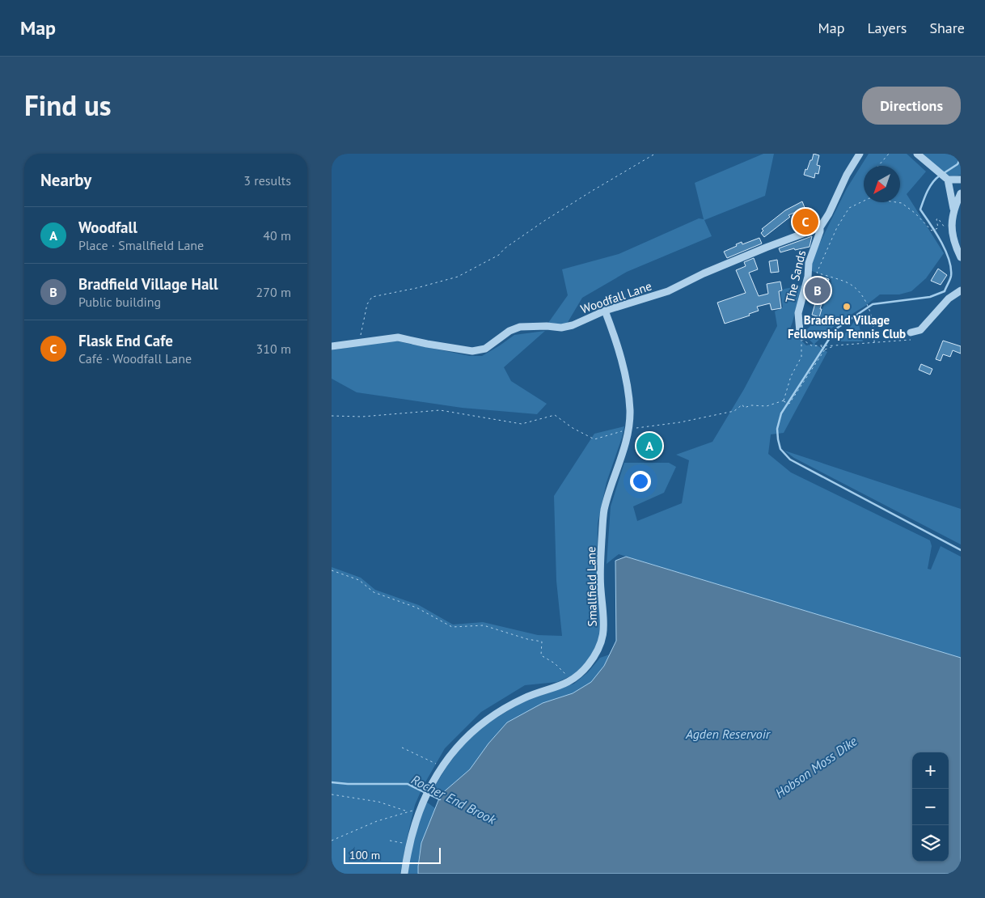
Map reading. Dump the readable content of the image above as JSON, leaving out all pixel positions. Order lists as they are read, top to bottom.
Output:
{
  "streets": {
    "street": ["The Sands", "Woodfall Lane", "Smallfield Lane"]
  },
  "crossings": [
    ["The Sands", "Woodfall Lane"],
    ["Woodfall Lane", "Smallfield Lane"]
  ],
  "water": ["Agden Reservoir", "Hobson Moss Dike", "Rocher End Brook"],
  "places": ["Bradfield Village Fellowship Tennis Club"],
  "scale_bar": "100 m",
  "north": "bottom left",
  "page": {
    "header": "Map",
    "nav": ["Map", "Layers", "Share"],
    "title": "Find us",
    "buttons": "Directions",
    "heading": ["Nearby", "3 results"],
    "list": [
      {
        "mark": "A",
        "name": "Woodfall",
        "note": "Place · Smallfield Lane",
        "value": "40 m"
      },
      {
        "mark": "B",
        "name": "Bradfield Village Hall",
        "note": "Public building",
        "value": "270 m"
      },
      {
        "mark": "C",
        "name": "Flask End Cafe",
        "note": "Café · Woodfall Lane",
        "value": "310 m"
      }
    ],
    "pins": ["C", "B", "A"],
    "map_buttons": ["+", "−"],
    "scale": "100 m"
  }
}
